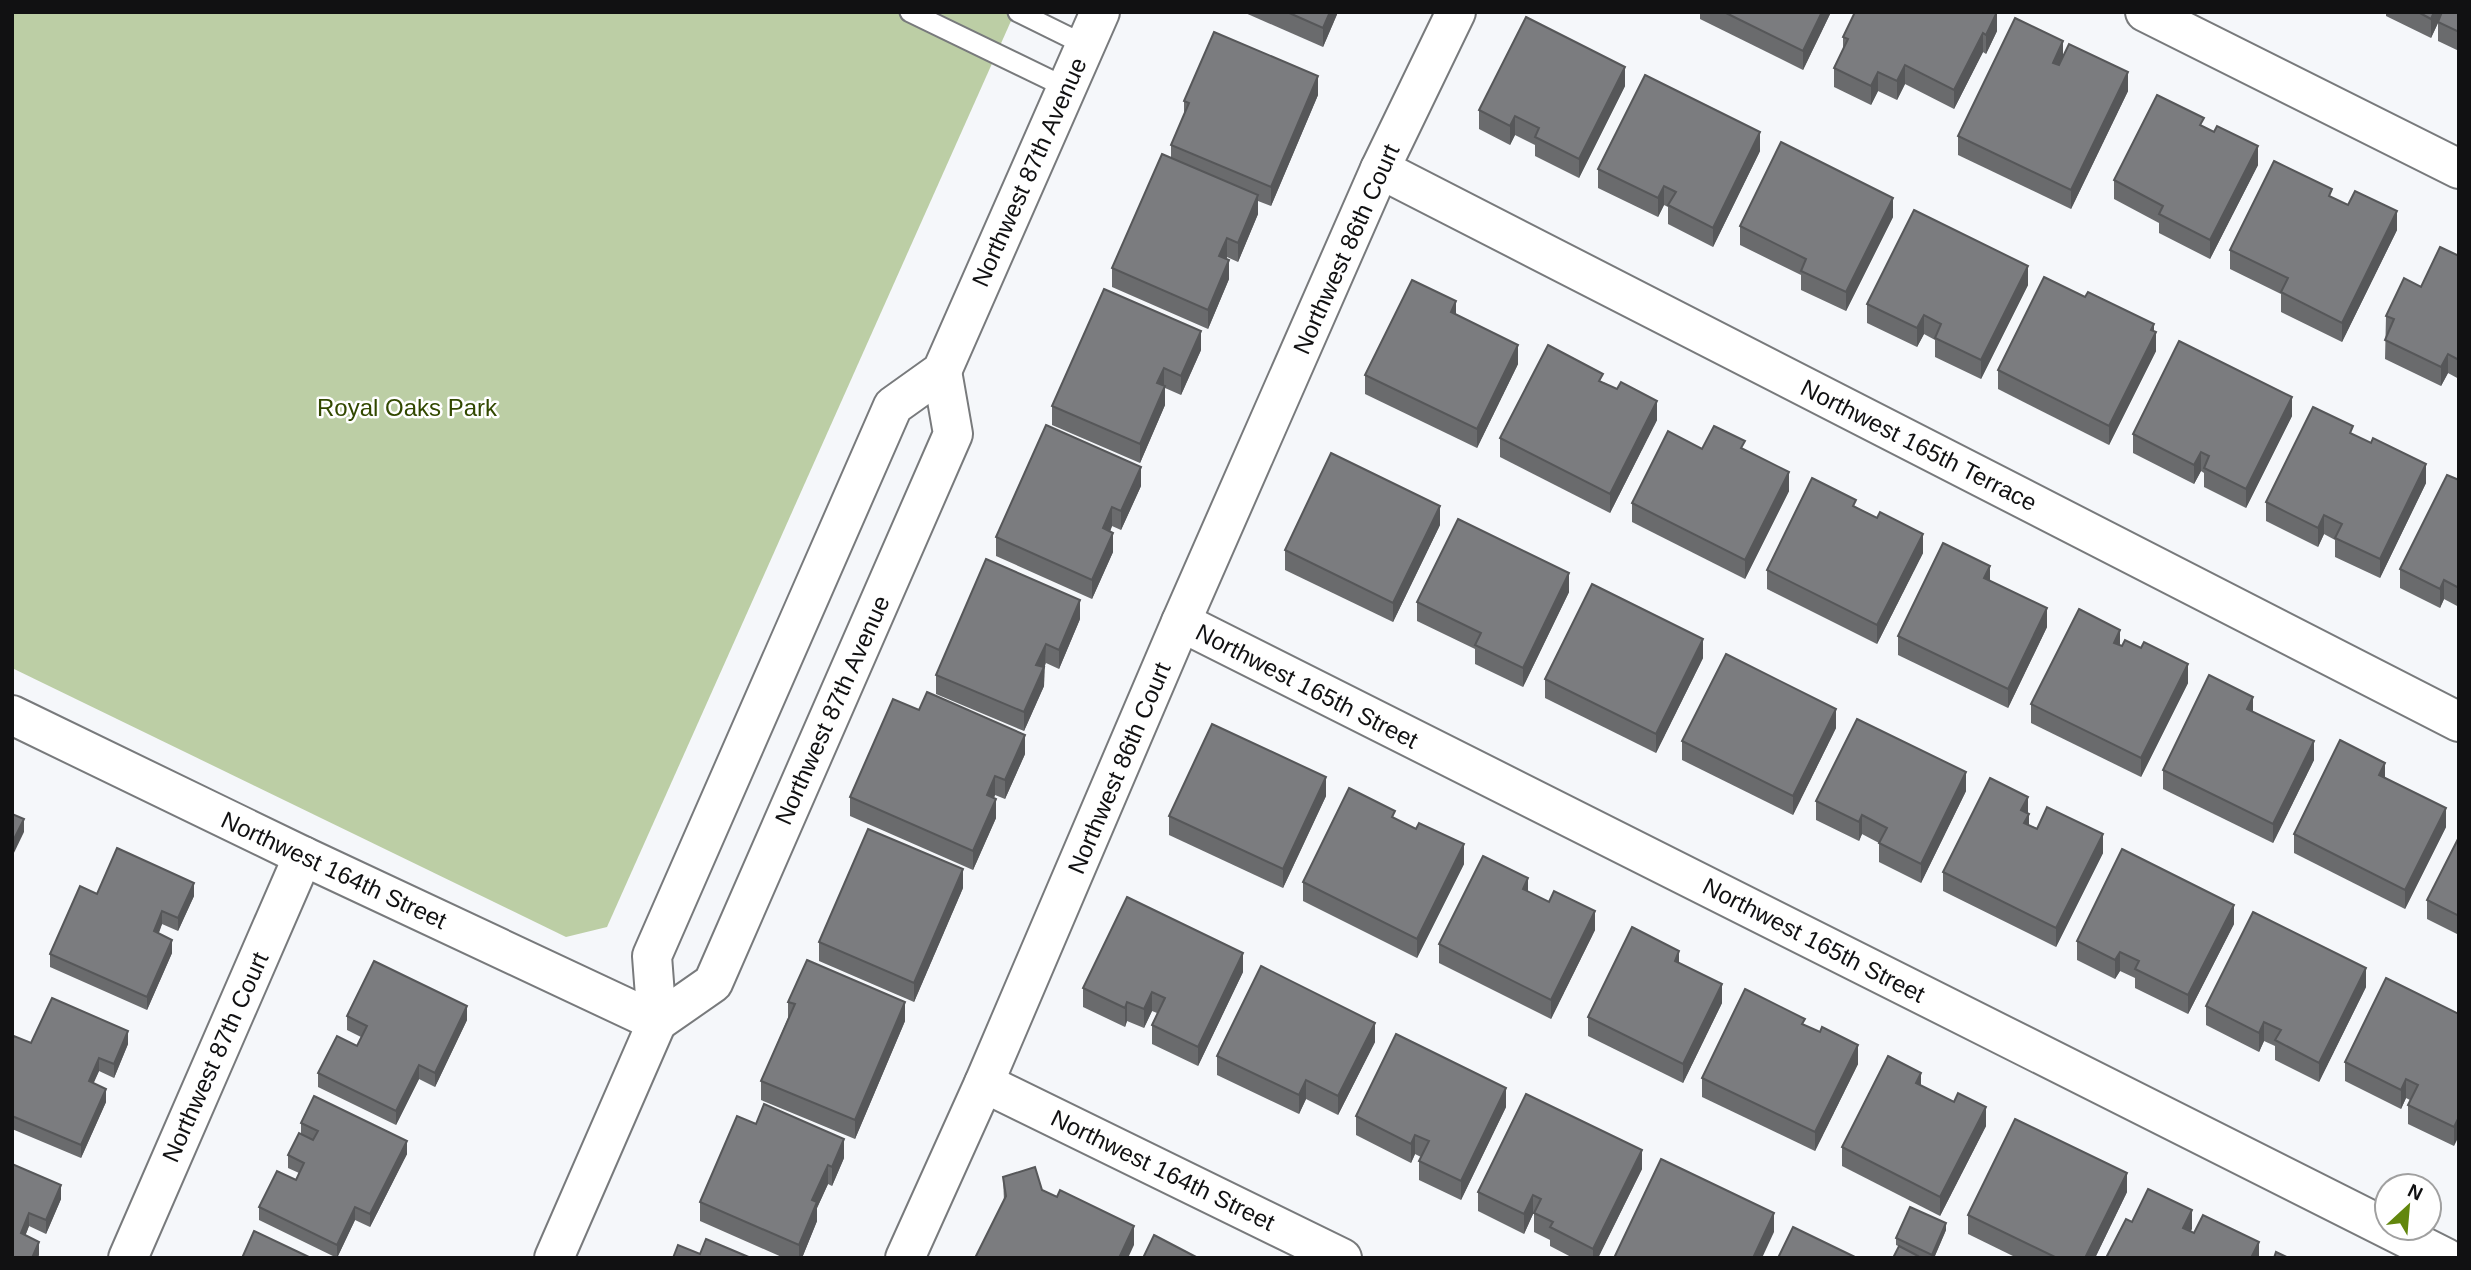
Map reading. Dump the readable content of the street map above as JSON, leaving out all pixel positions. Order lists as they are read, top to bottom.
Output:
{
  "streets": {
    "street": [
      "Northwest 87th Avenue",
      "Northwest 86th Court",
      "Northwest 165th Terrace",
      "Northwest 165th Street",
      "Northwest 164th Street",
      "Northwest 87th Court"
    ]
  },
  "crossings": [
    ["Northwest 87th Avenue", "Northwest 164th Street"],
    ["Northwest 86th Court", "Northwest 165th Terrace"],
    ["Northwest 86th Court", "Northwest 165th Street"],
    ["Northwest 86th Court", "Northwest 164th Street"],
    ["Northwest 164th Street", "Northwest 87th Court"]
  ],
  "parks": ["Royal Oaks Park"],
  "north": "top right"
}
